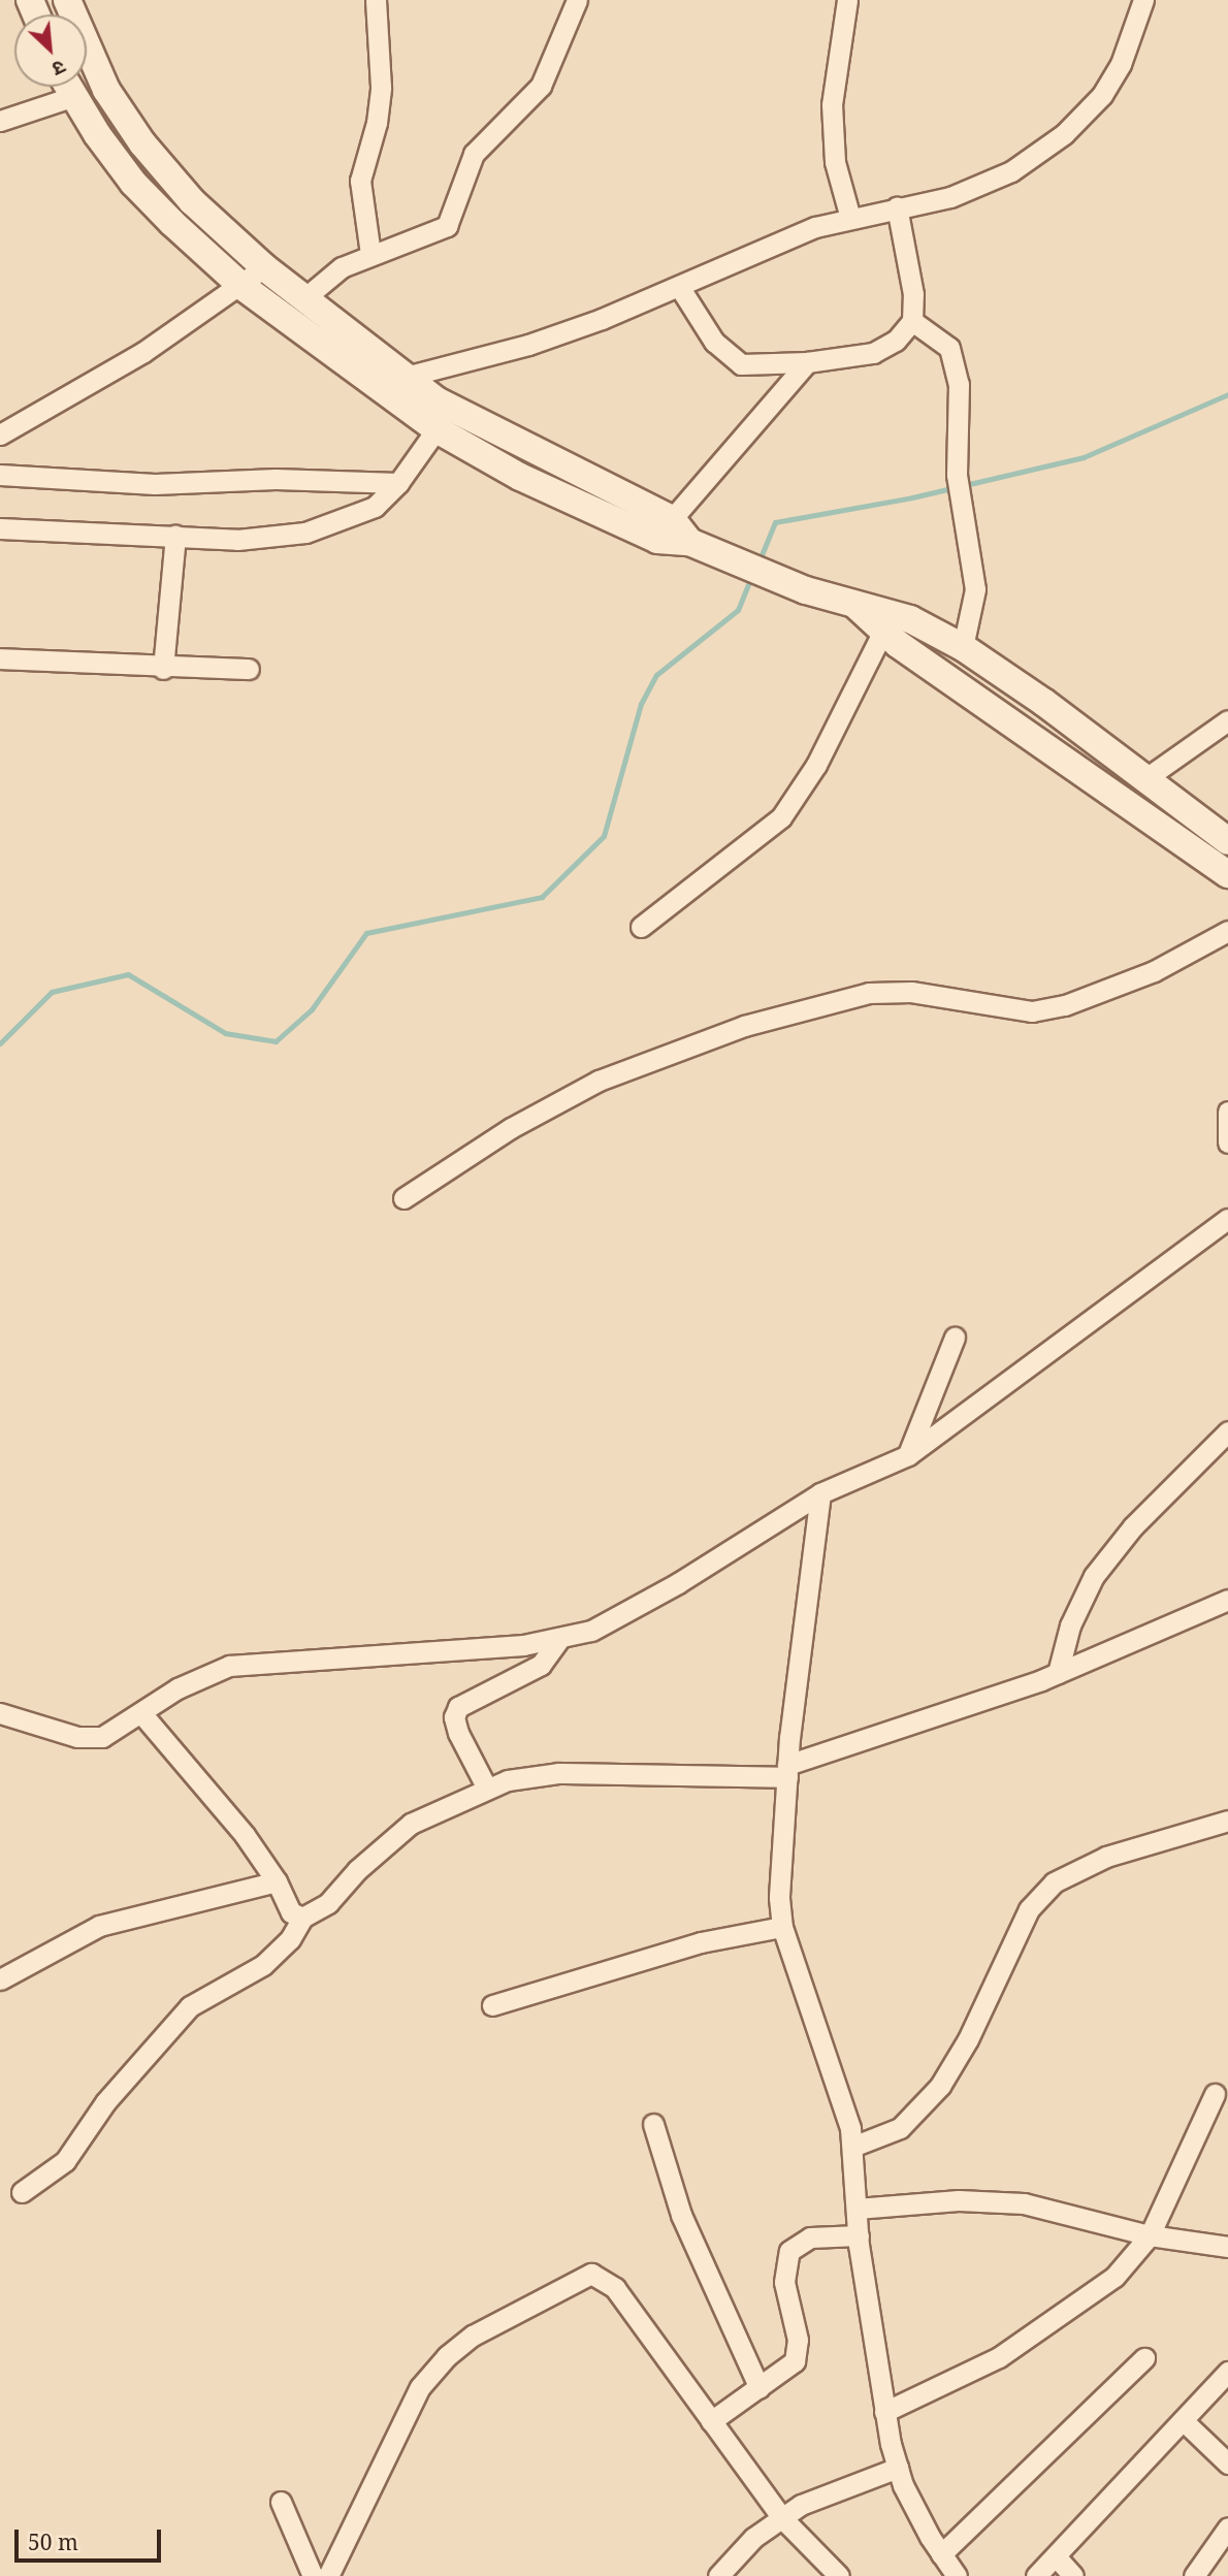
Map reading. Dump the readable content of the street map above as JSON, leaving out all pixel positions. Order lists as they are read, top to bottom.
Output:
{
  "scale_bar": "50 m",
  "north": "bottom right"
}
